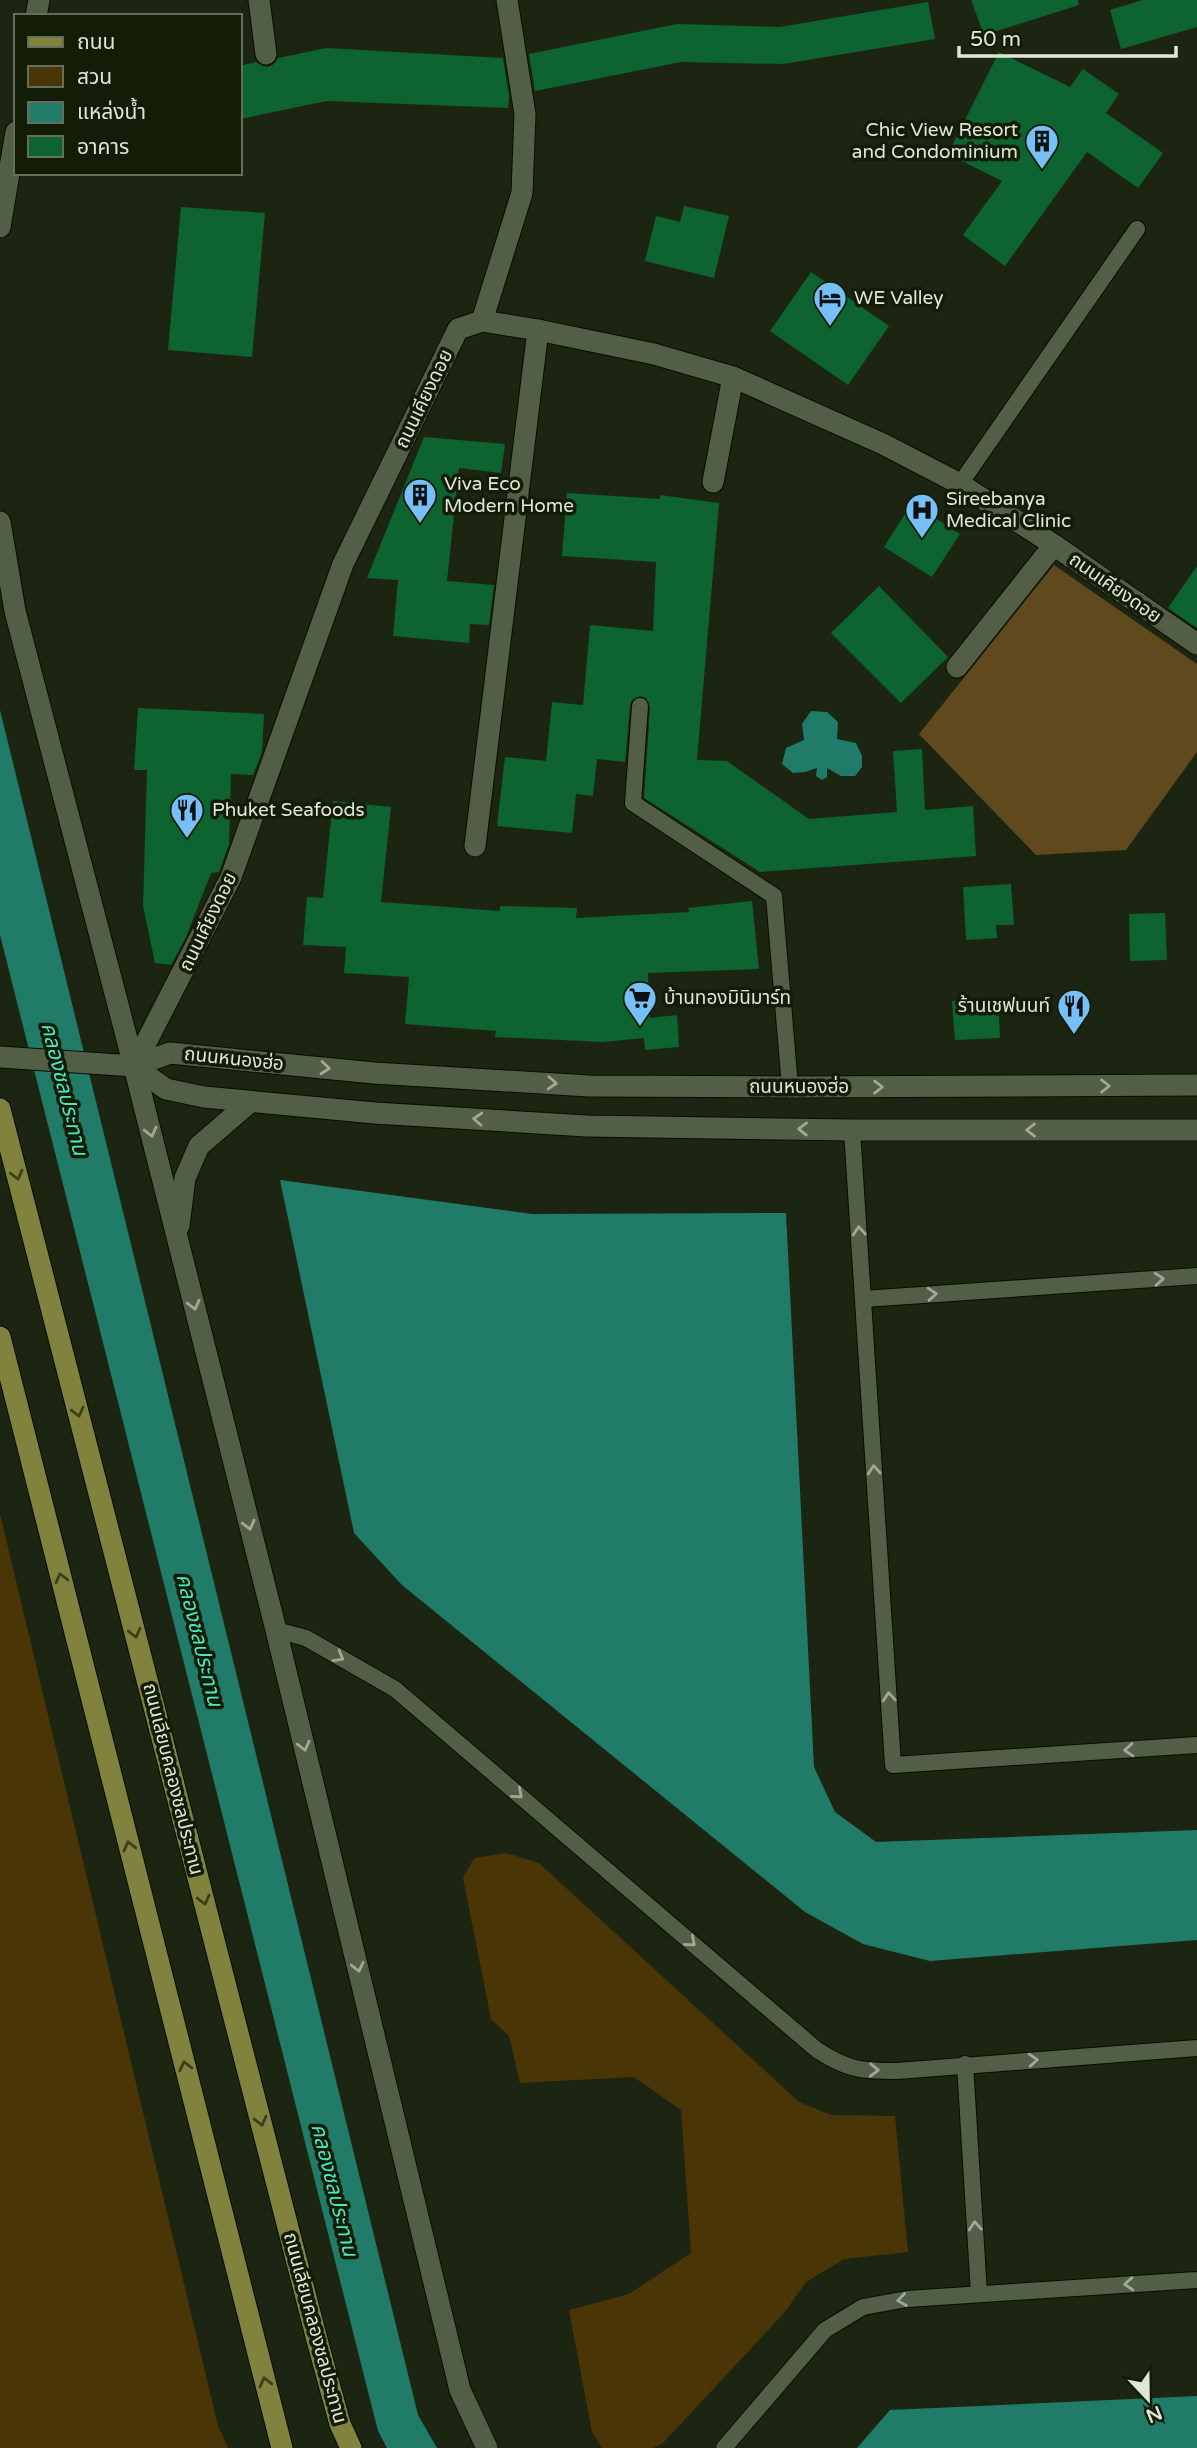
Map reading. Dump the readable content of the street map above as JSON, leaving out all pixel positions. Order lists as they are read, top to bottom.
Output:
{
  "streets": {
    "main road": ["ถนนเลียบคลองชลประทาน"],
    "street": ["ถนนเคียงดอย", "ถนนหนองฮ่อ"]
  },
  "crossings": [
    ["ถนนเคียงดอย", "ถนนหนองฮ่อ"]
  ],
  "water": ["คลองชลประทาน"],
  "places": {
    "building": ["Chic View Resort and Condominium", "Viva Eco Modern Home"],
    "hotel": ["WE Valley"],
    "hospital": ["Sireebanya Medical Clinic"],
    "restaurant": ["Phuket Seafoods", "ร้านเชฟนนท์"],
    "supermarket": ["บ้านทองมินิมาร์ท"]
  },
  "legend": [
    "ถนน",
    "สวน",
    "แหล่งน้ำ",
    "อาคาร"
  ],
  "scale_bar": "50 m",
  "north": "bottom"
}
